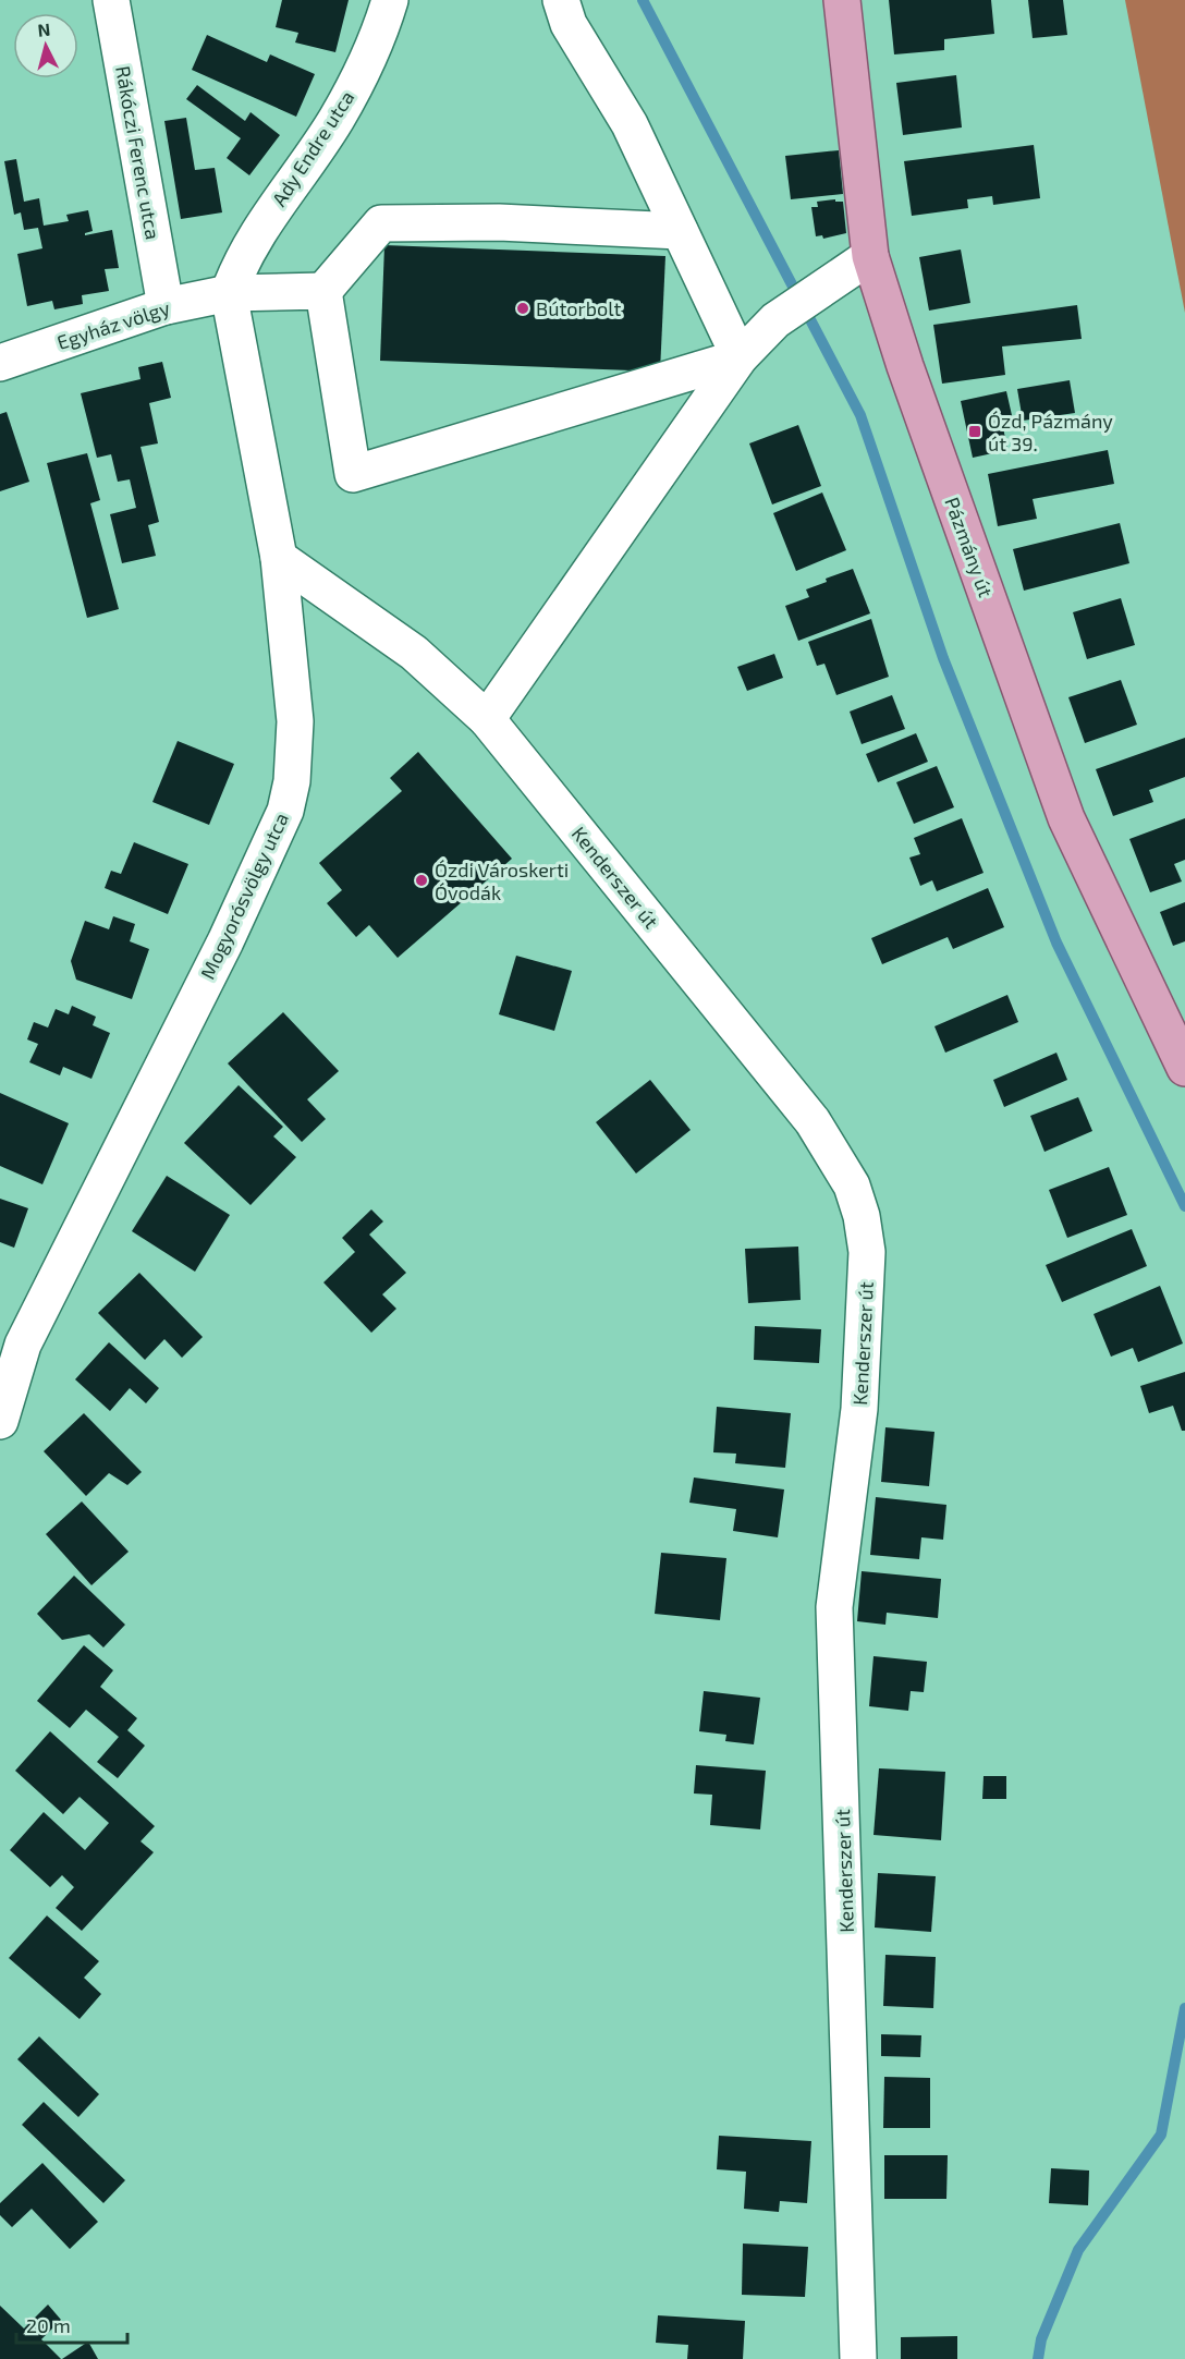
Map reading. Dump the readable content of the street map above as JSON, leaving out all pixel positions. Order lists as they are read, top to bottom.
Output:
{
  "streets": {
    "main road": ["Pázmány út"],
    "street": [
      "Ady Endre utca",
      "Rákóczi Ferenc utca",
      "Egyház völgy",
      "Kenderszer út",
      "Mogyorósvölgy utca"
    ]
  },
  "crossings": [
    ["Ady Endre utca", "Egyház völgy"],
    ["Ady Endre utca", "Mogyorósvölgy utca"],
    ["Rákóczi Ferenc utca", "Egyház völgy"],
    ["Egyház völgy", "Mogyorósvölgy utca"],
    ["Kenderszer út", "Mogyorósvölgy utca"]
  ],
  "places": {
    "other": ["Bútorbolt", "Ózdi Városkerti Óvodák"],
    "transit": ["Ózd, Pázmány út 39."]
  },
  "scale_bar": "20 m",
  "north": "top"
}
